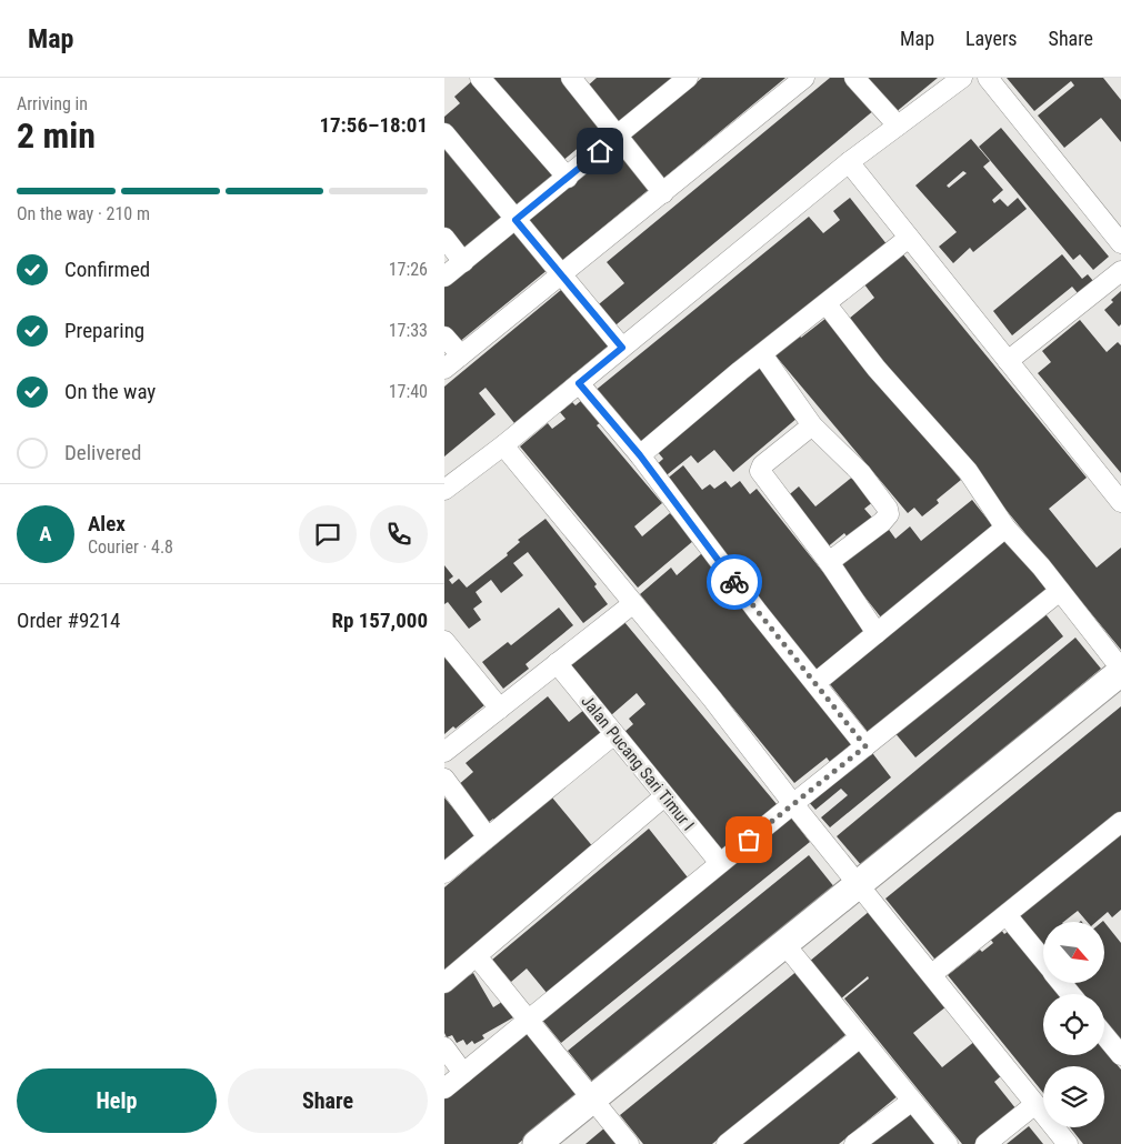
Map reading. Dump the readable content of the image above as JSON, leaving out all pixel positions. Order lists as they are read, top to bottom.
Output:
{
  "streets": {
    "street": ["Jalan Pucang Sari Timur I"]
  },
  "north": "bottom right",
  "page": {
    "header": "Map",
    "nav": ["Map", "Layers", "Share"],
    "heading": ["2 min", "Arriving in", "17:56–18:01"],
    "panel": [
      "Alex",
      "Courier · 4.8",
      "Order #9214",
      "Rp 157,000"
    ],
    "bar": "On the way · 210 m",
    "list": [
      ["Confirmed", "17:26"],
      ["Preparing", "17:33"],
      ["On the way", "17:40"],
      "Delivered"
    ],
    "round": "A",
    "buttons": ["Help", "Share"]
  }
}
